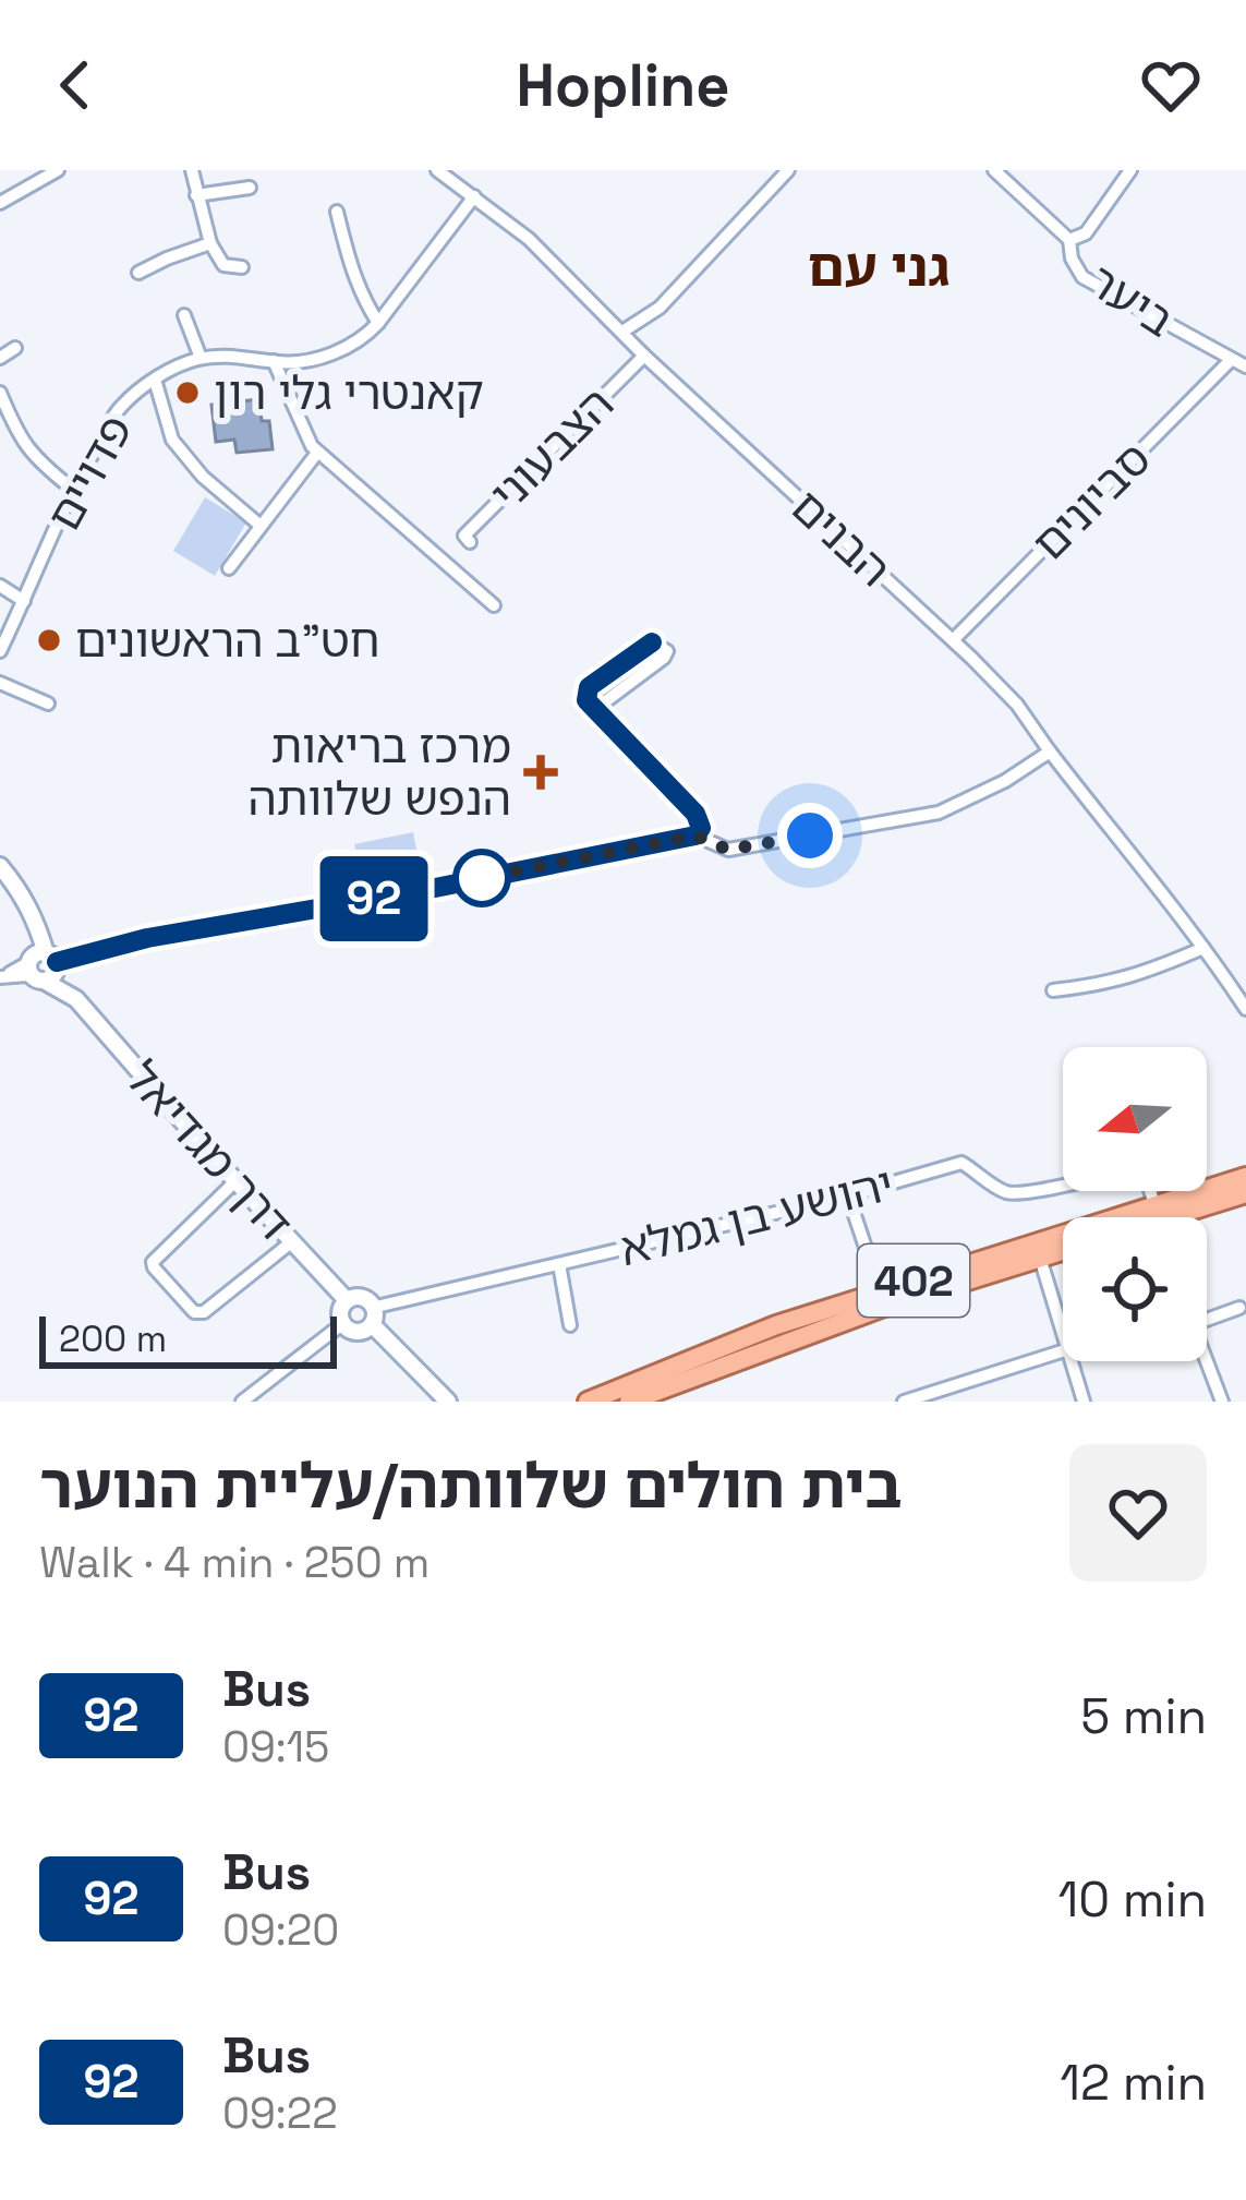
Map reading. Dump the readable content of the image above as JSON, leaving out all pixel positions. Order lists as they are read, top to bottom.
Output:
{
  "streets": {
    "main road": ["דרך מגדיאל", "402"],
    "street": [
      "ביער",
      "הצבעוני",
      "פדויים",
      "סביונים",
      "הבנים",
      "יהושע בן גמלא"
    ]
  },
  "crossings": [
    ["ביער", "סביונים"],
    ["הצבעוני", "הבנים"],
    ["פדויים", "הבנים"],
    ["סביונים", "הבנים"],
    ["דרך מגדיאל", "יהושע בן גמלא"],
    ["יהושע בן גמלא", "402"]
  ],
  "districts": ["גני עם"],
  "places": {
    "other": ["קאנטרי גלי רון", "חט\"ב הראשונים"],
    "health": ["מרכז בריאות הנפש שלוותה"]
  },
  "lines": ["bus line 92"],
  "scale_bar": "200 m",
  "north": "left",
  "page": {
    "header": "Hopline",
    "on_map": "92",
    "scale": "200 m",
    "heading": ["בית חולים שלוותה/עליית הנוער", "Walk · 4 min · 250 m"],
    "list": [
      {
        "mark": "92",
        "name": "Bus",
        "note": "09:15",
        "value": "5 min"
      },
      {
        "mark": "92",
        "name": "Bus",
        "note": "09:20",
        "value": "10 min"
      },
      {
        "mark": "92",
        "name": "Bus",
        "note": "09:22",
        "value": "12 min"
      }
    ]
  }
}
